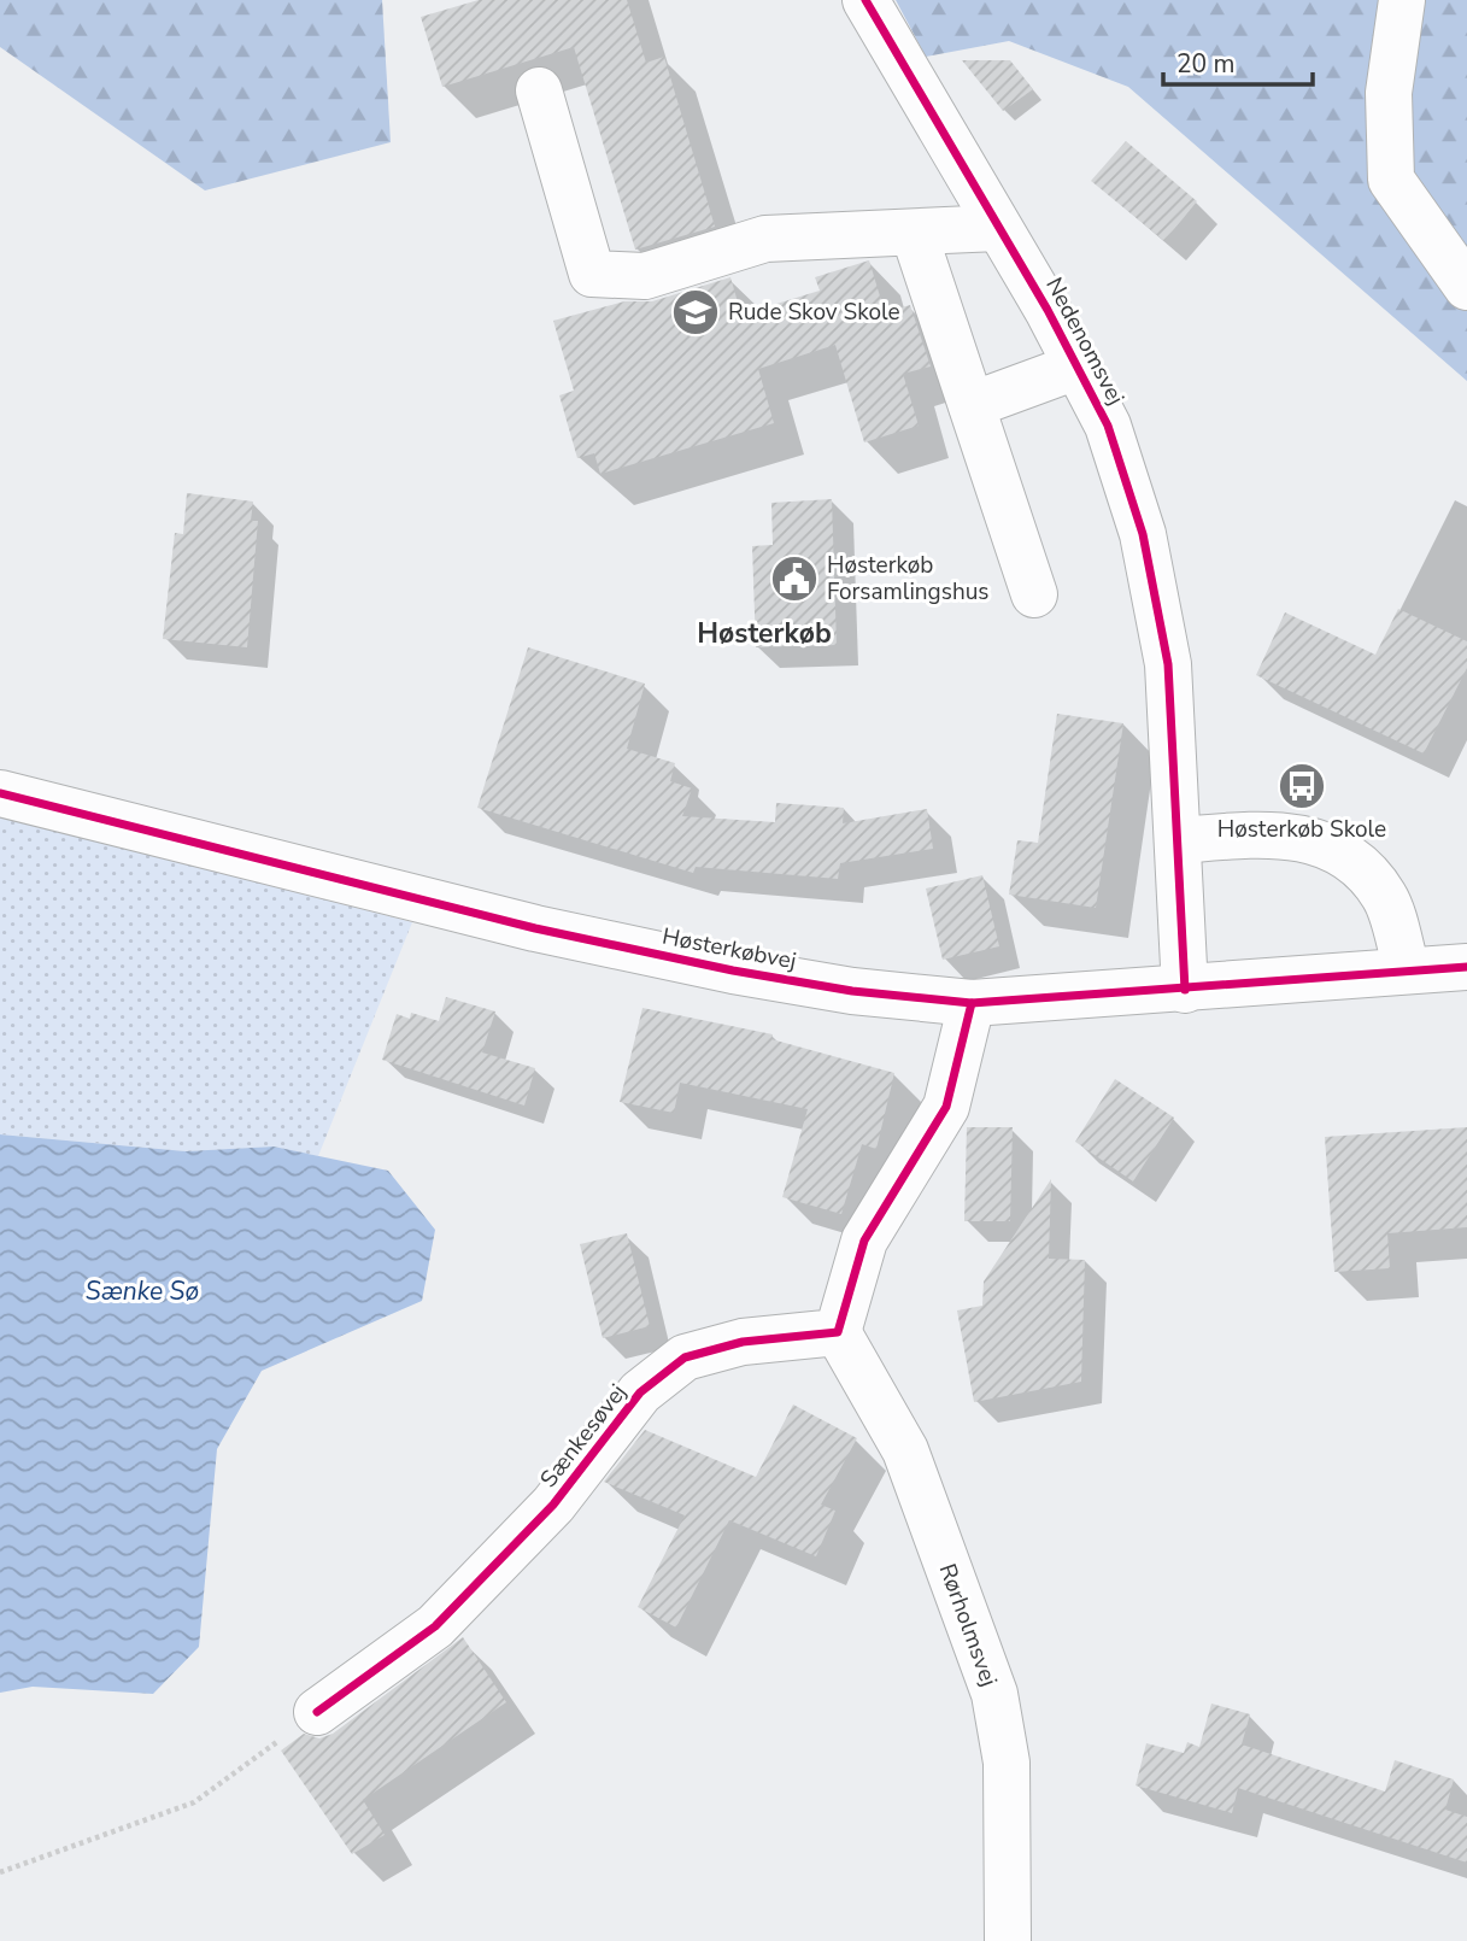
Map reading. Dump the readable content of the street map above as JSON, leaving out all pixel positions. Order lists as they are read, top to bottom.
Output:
{
  "streets": {
    "street": [
      "Nedenomsvej",
      "Høsterkøbvej",
      "Sænkesøvej",
      "Rørholmsvej"
    ]
  },
  "crossings": [
    ["Nedenomsvej", "Høsterkøbvej"],
    ["Sænkesøvej", "Rørholmsvej"]
  ],
  "districts": ["Høsterkøb"],
  "water": ["Sænke Sø"],
  "places": {
    "school or university": ["Rude Skov Skole"],
    "public building": ["Høsterkøb Forsamlingshus"],
    "bus stop": ["Høsterkøb Skole"]
  },
  "scale_bar": "20 m"
}
